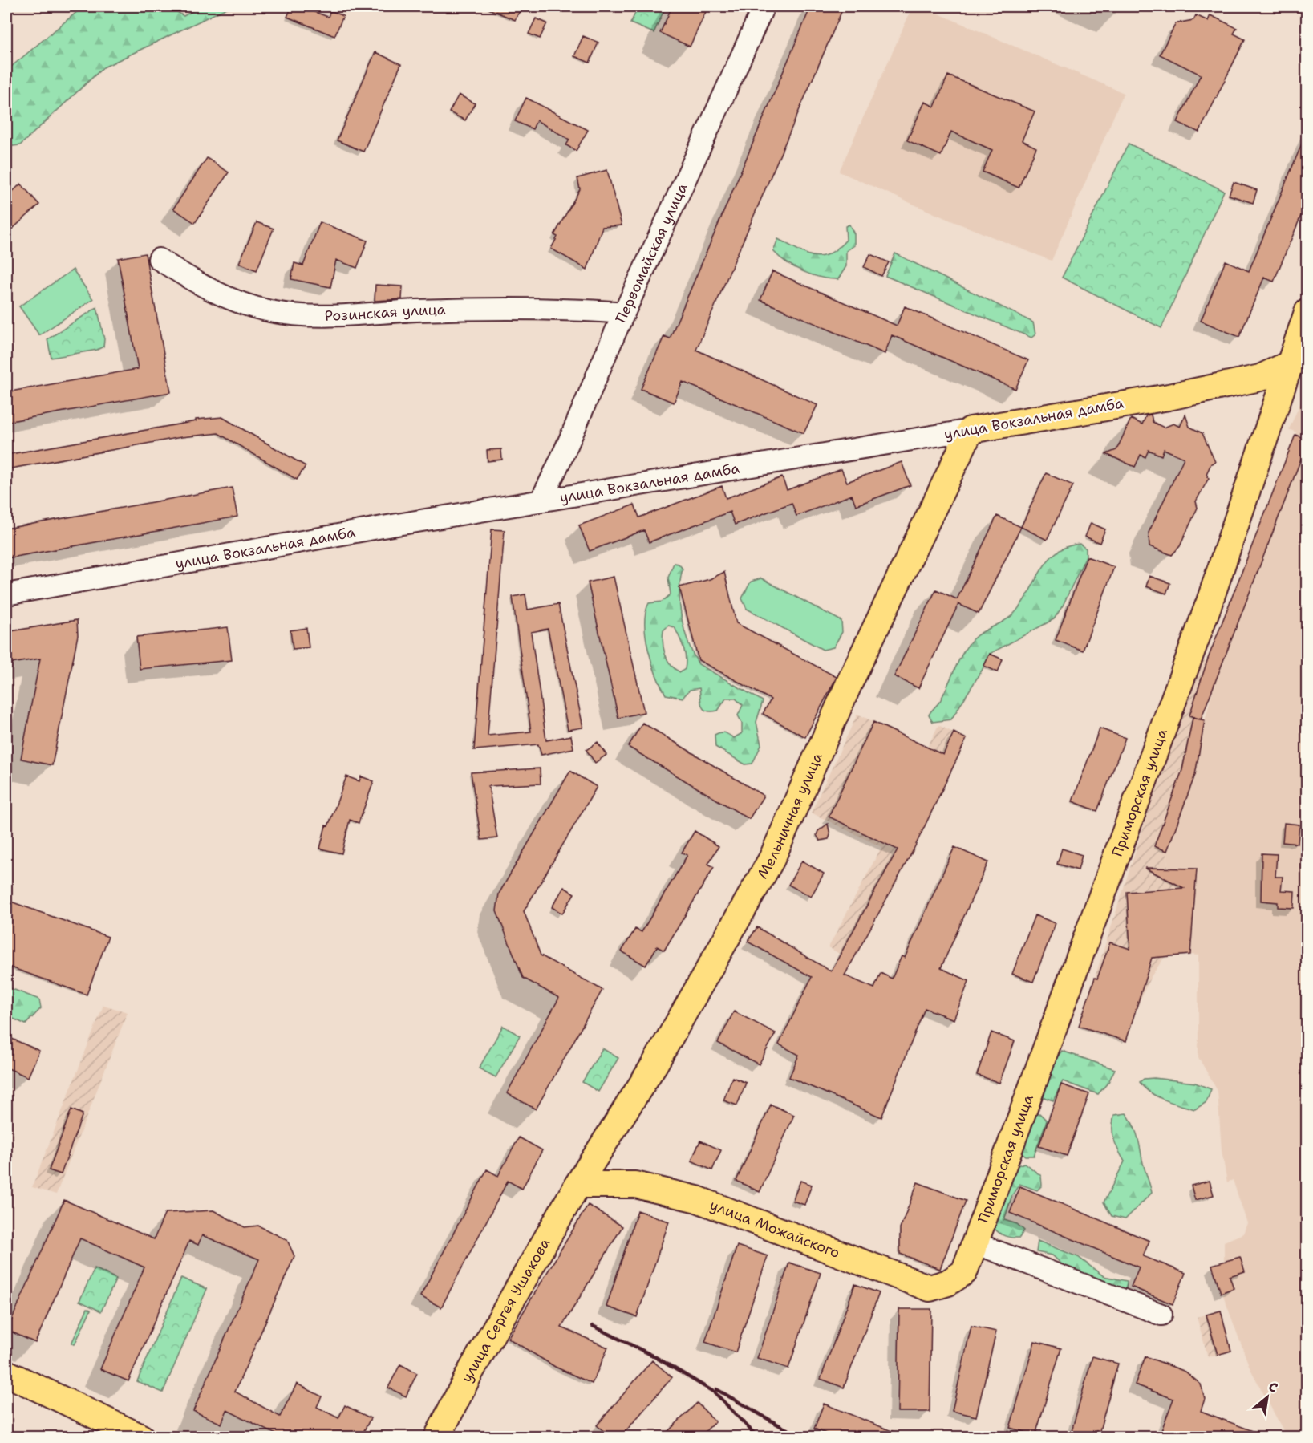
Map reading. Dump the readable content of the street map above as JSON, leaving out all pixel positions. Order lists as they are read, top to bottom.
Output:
{
  "streets": {
    "main road": [
      "улица Вокзальная дамба",
      "Приморская улица",
      "Мельничная улица",
      "улица Можайского",
      "улица Сергея Ушакова"
    ],
    "street": ["Первомайская улица", "Розинская улица"]
  },
  "crossings": [
    ["Первомайская улица", "Розинская улица"],
    ["Первомайская улица", "улица Вокзальная дамба"],
    ["улица Вокзальная дамба", "Приморская улица"],
    ["улица Вокзальная дамба", "Мельничная улица"],
    ["Приморская улица", "улица Можайского"],
    ["Мельничная улица", "улица Можайского"],
    ["Мельничная улица", "улица Сергея Ушакова"],
    ["улица Можайского", "улица Сергея Ушакова"]
  ],
  "north": "top right"
}
